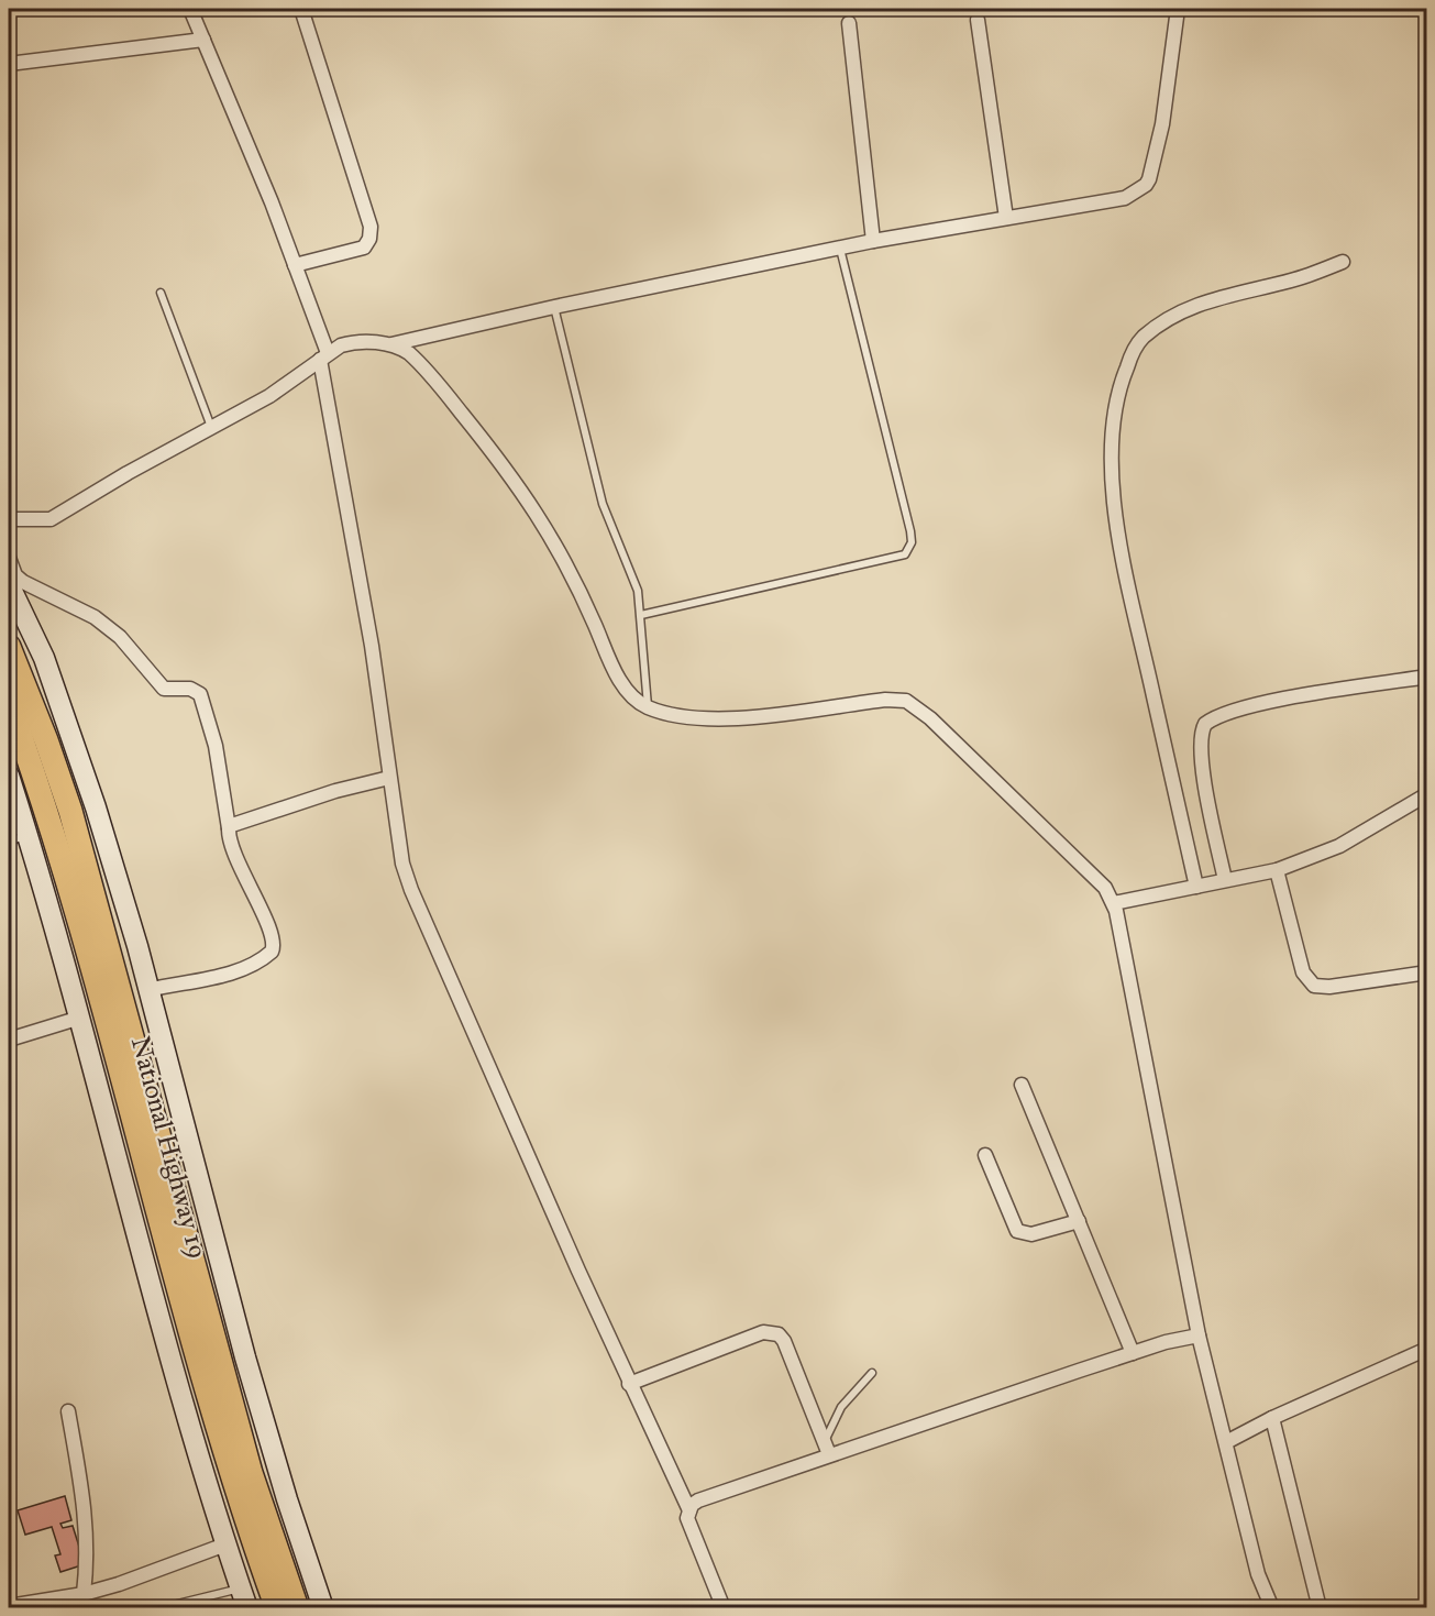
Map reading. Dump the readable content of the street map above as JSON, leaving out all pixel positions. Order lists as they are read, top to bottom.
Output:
{
  "streets": {
    "highway": ["National Highway 19"]
  }
}
